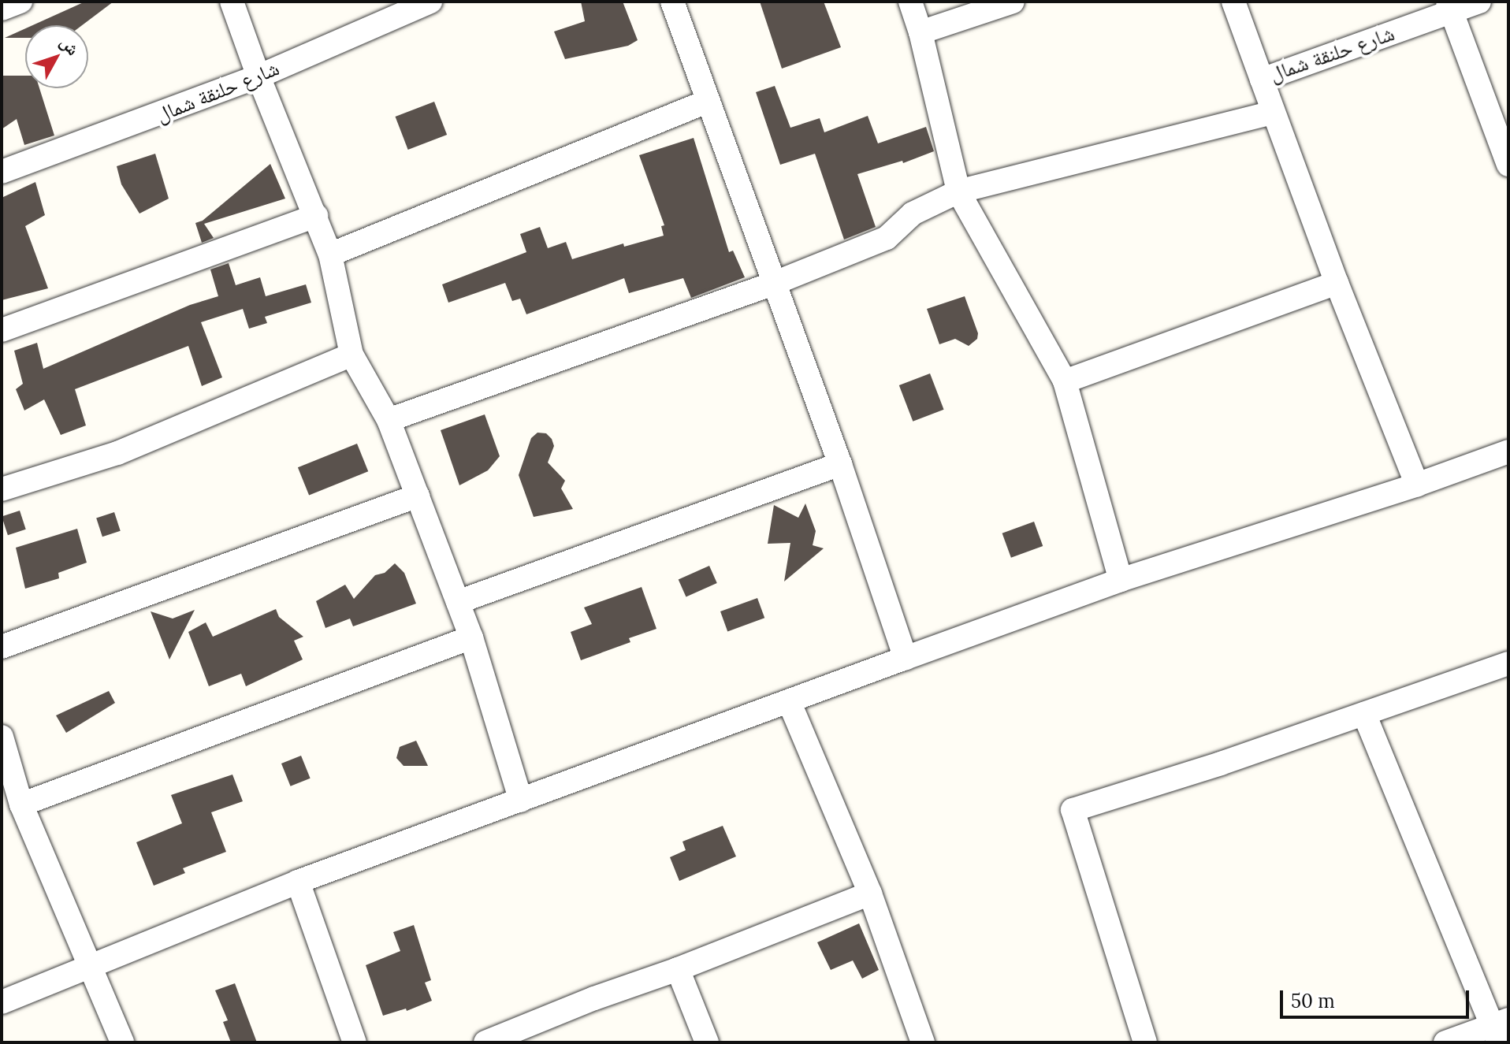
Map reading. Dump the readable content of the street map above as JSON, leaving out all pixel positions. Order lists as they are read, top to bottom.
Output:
{
  "streets": {
    "street": ["شارع حلنقة شمال"]
  },
  "scale_bar": "50 m",
  "north": "top right"
}
